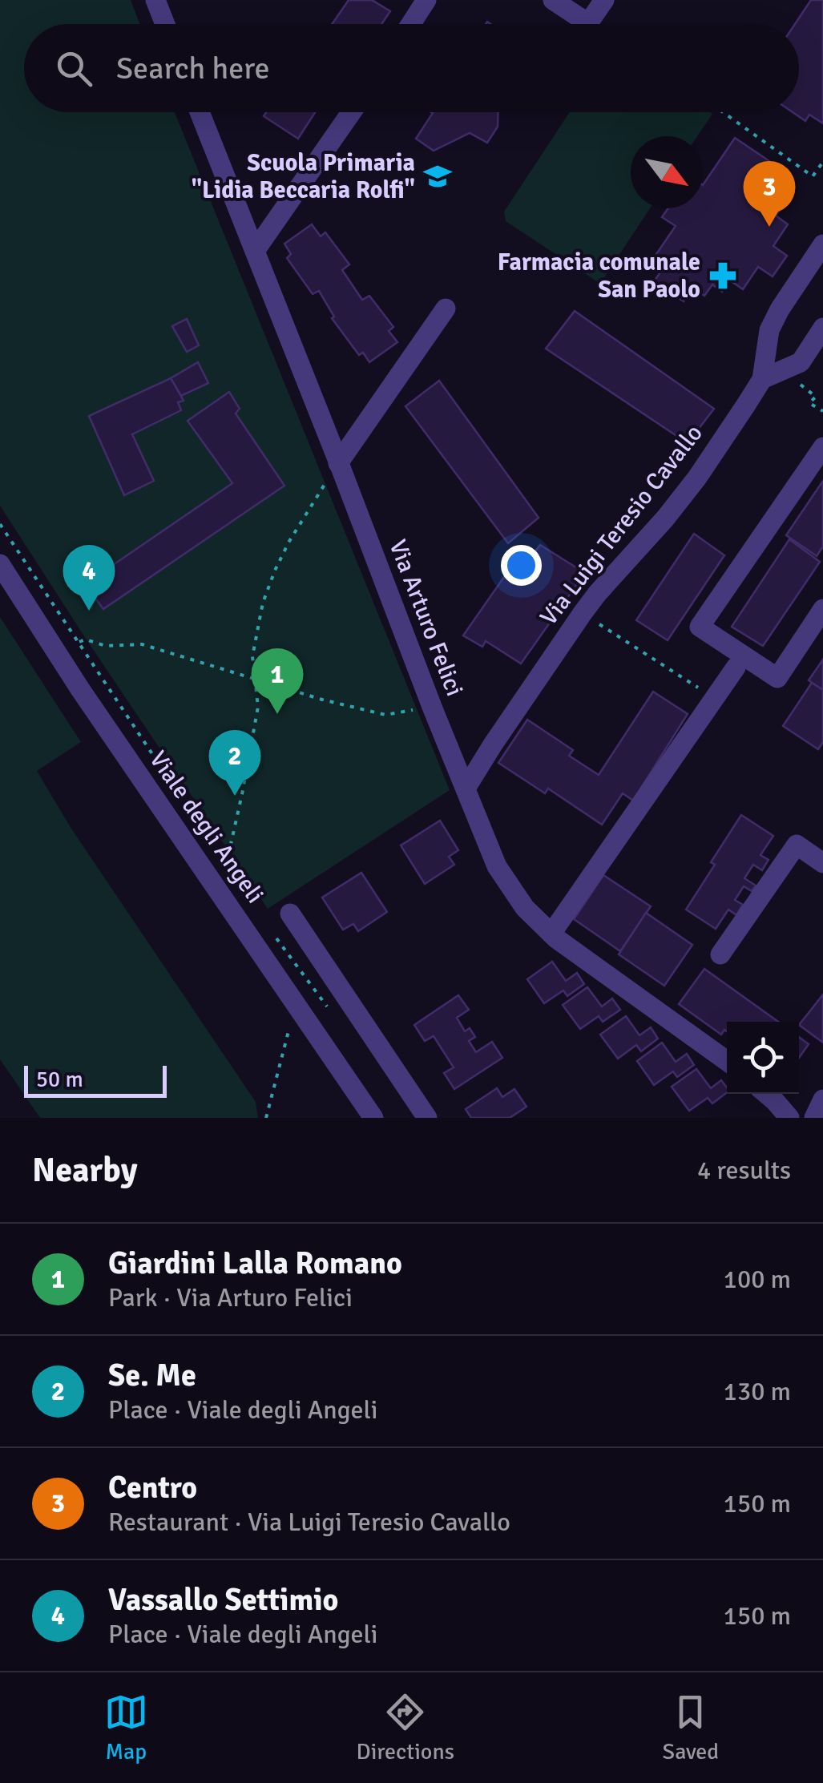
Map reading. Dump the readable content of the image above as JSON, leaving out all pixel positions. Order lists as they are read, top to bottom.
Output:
{
  "streets": {
    "street": ["Via Luigi Teresio Cavallo", "Via Arturo Felici", "Viale degli Angeli"]
  },
  "crossings": [
    ["Via Luigi Teresio Cavallo", "Via Arturo Felici"]
  ],
  "places": {
    "school or university": ["Scuola Primaria \"Lidia Beccaria Rolfi\""],
    "pharmacy": ["Farmacia comunale San Paolo"]
  },
  "scale_bar": "50 m",
  "north": "bottom right",
  "page": {
    "search": "Search here",
    "pins": [
      "3",
      "4",
      "1",
      "2"
    ],
    "scale": "50 m",
    "heading": ["Nearby", "4 results"],
    "list": [
      {
        "mark": "1",
        "name": "Giardini Lalla Romano",
        "note": "Park · Via Arturo Felici",
        "value": "100 m"
      },
      {
        "mark": "2",
        "name": "Se. Me",
        "note": "Place · Viale degli Angeli",
        "value": "130 m"
      },
      {
        "mark": "3",
        "name": "Centro",
        "note": "Restaurant · Via Luigi Teresio Cavallo",
        "value": "150 m"
      },
      {
        "mark": "4",
        "name": "Vassallo Settimio",
        "note": "Place · Viale degli Angeli",
        "value": "150 m"
      }
    ],
    "nav": ["Map", "Directions", "Saved"]
  }
}
